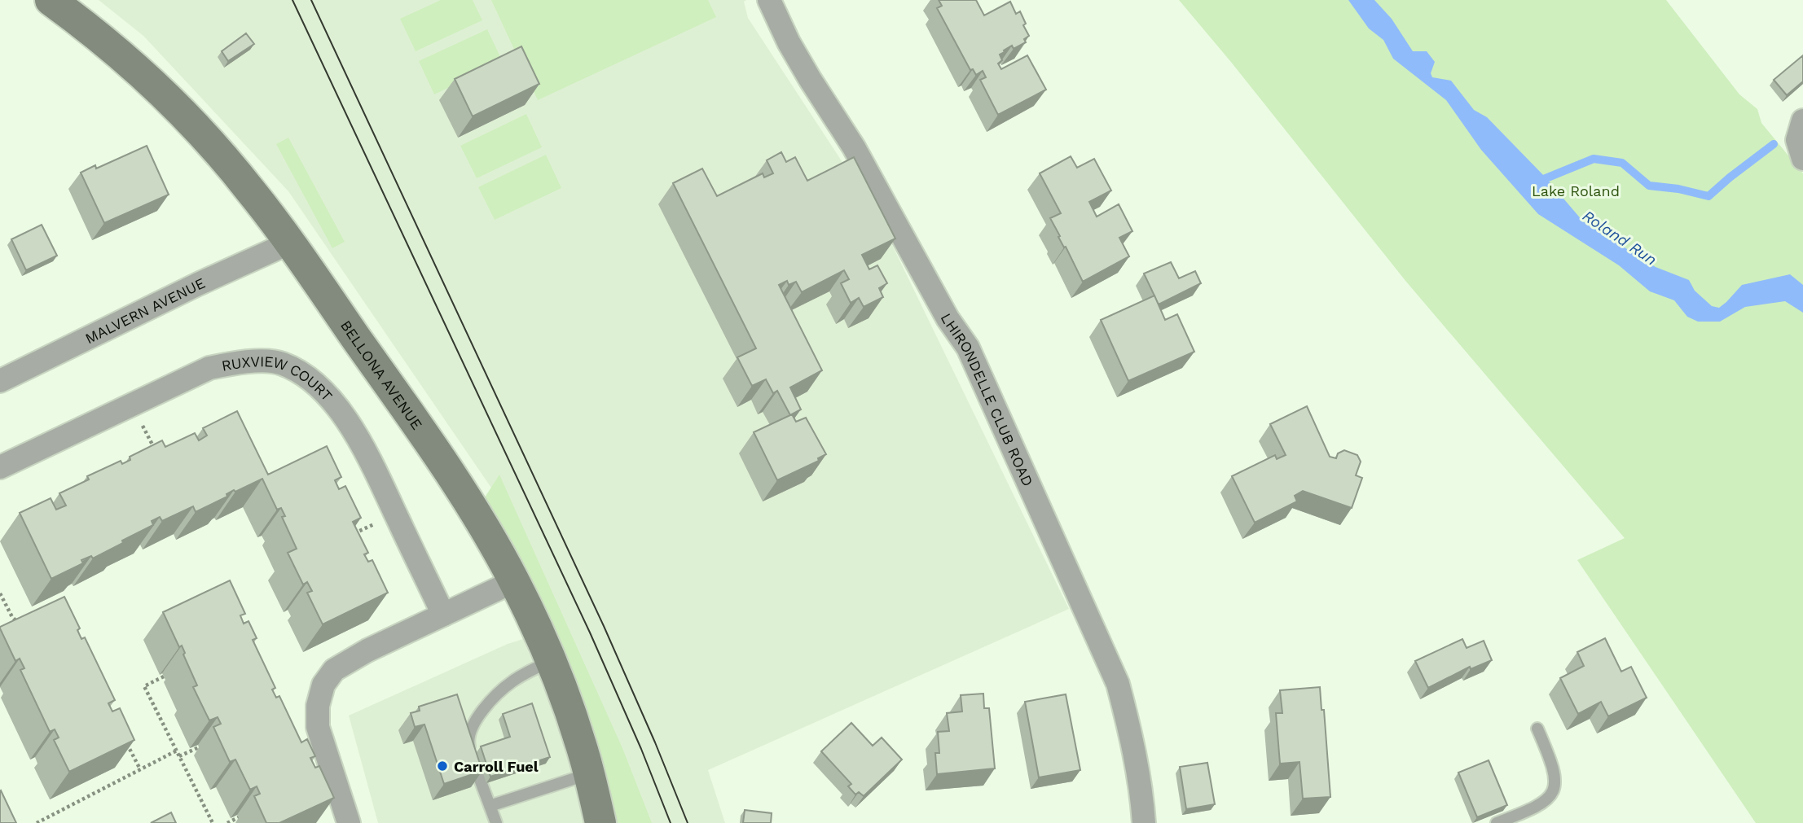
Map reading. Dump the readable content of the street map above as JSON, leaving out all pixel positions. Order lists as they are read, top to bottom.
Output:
{
  "streets": {
    "main road": ["BELLONA AVENUE"],
    "street": ["MALVERN AVENUE", "RUXVIEW COURT", "LHIRONDELLE CLUB ROAD"]
  },
  "crossings": [
    ["MALVERN AVENUE", "BELLONA AVENUE"]
  ],
  "water": ["Roland Run"],
  "parks": ["Lake Roland"],
  "places": ["Carroll Fuel"]
}
